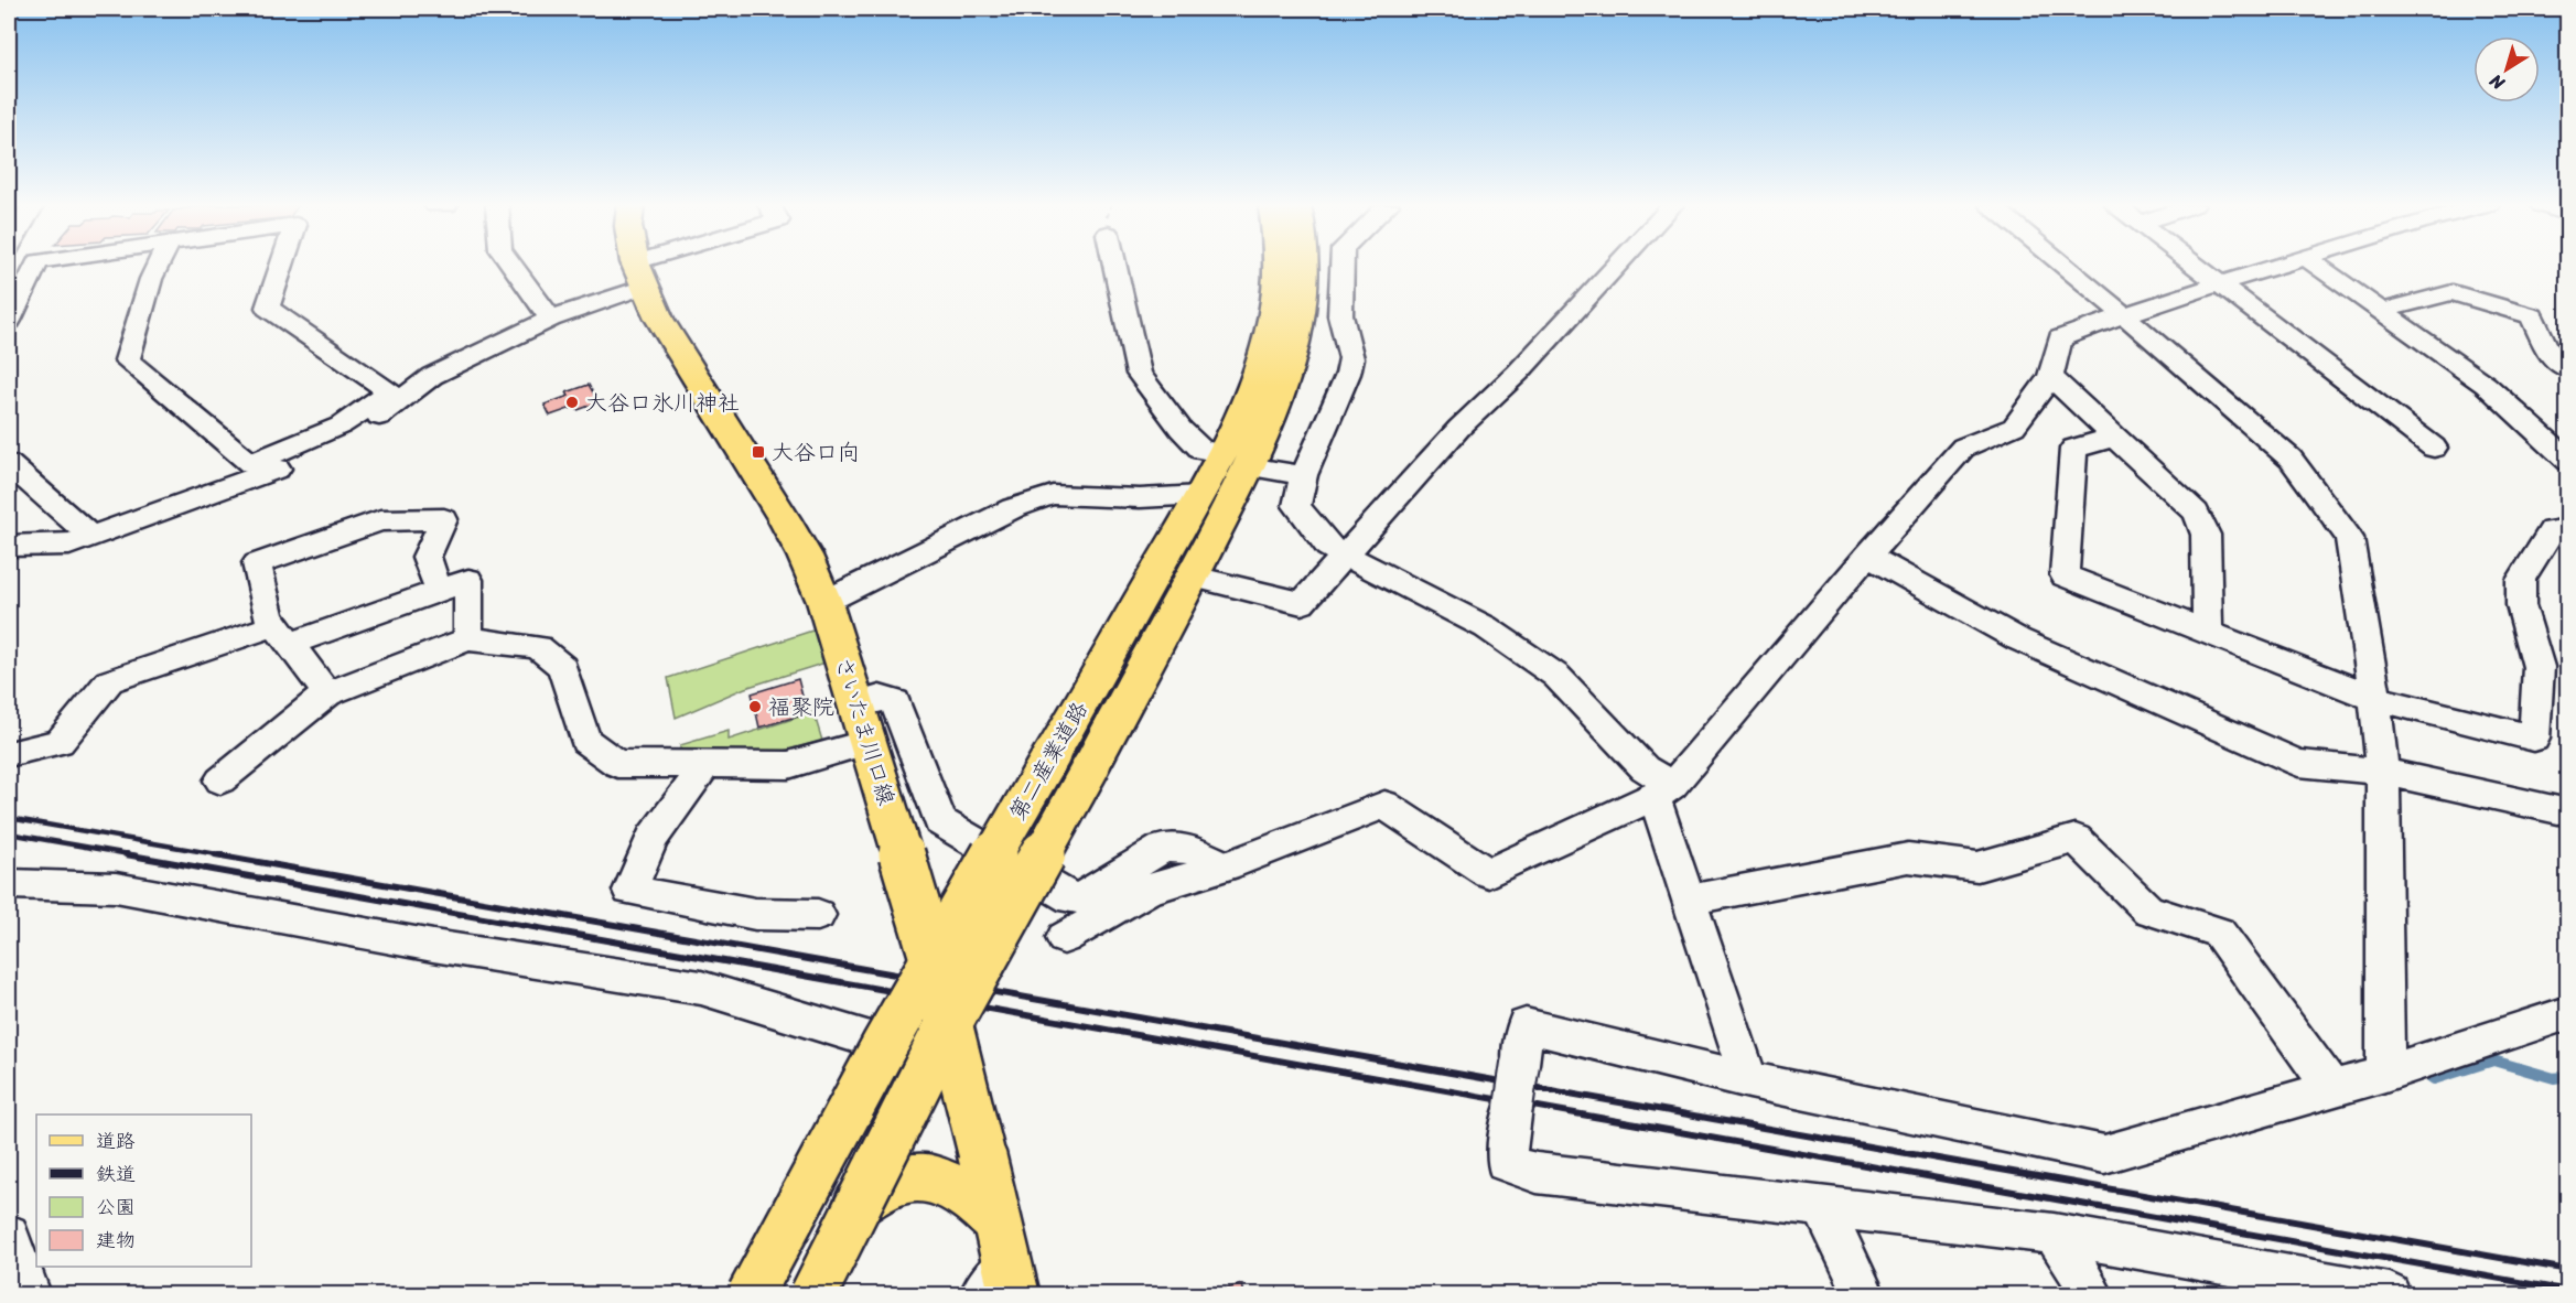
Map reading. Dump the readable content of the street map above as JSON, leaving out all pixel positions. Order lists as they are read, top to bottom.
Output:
{
  "streets": {
    "main road": ["さいたま川口線", "第二産業道路"]
  },
  "crossings": [
    ["さいたま川口線", "第二産業道路"]
  ],
  "places": {
    "other": ["大谷口氷川神社", "福聚院"],
    "transit": ["大谷口向"]
  },
  "legend": [
    "道路",
    "鉄道",
    "公園",
    "建物"
  ],
  "north": "bottom left"
}
